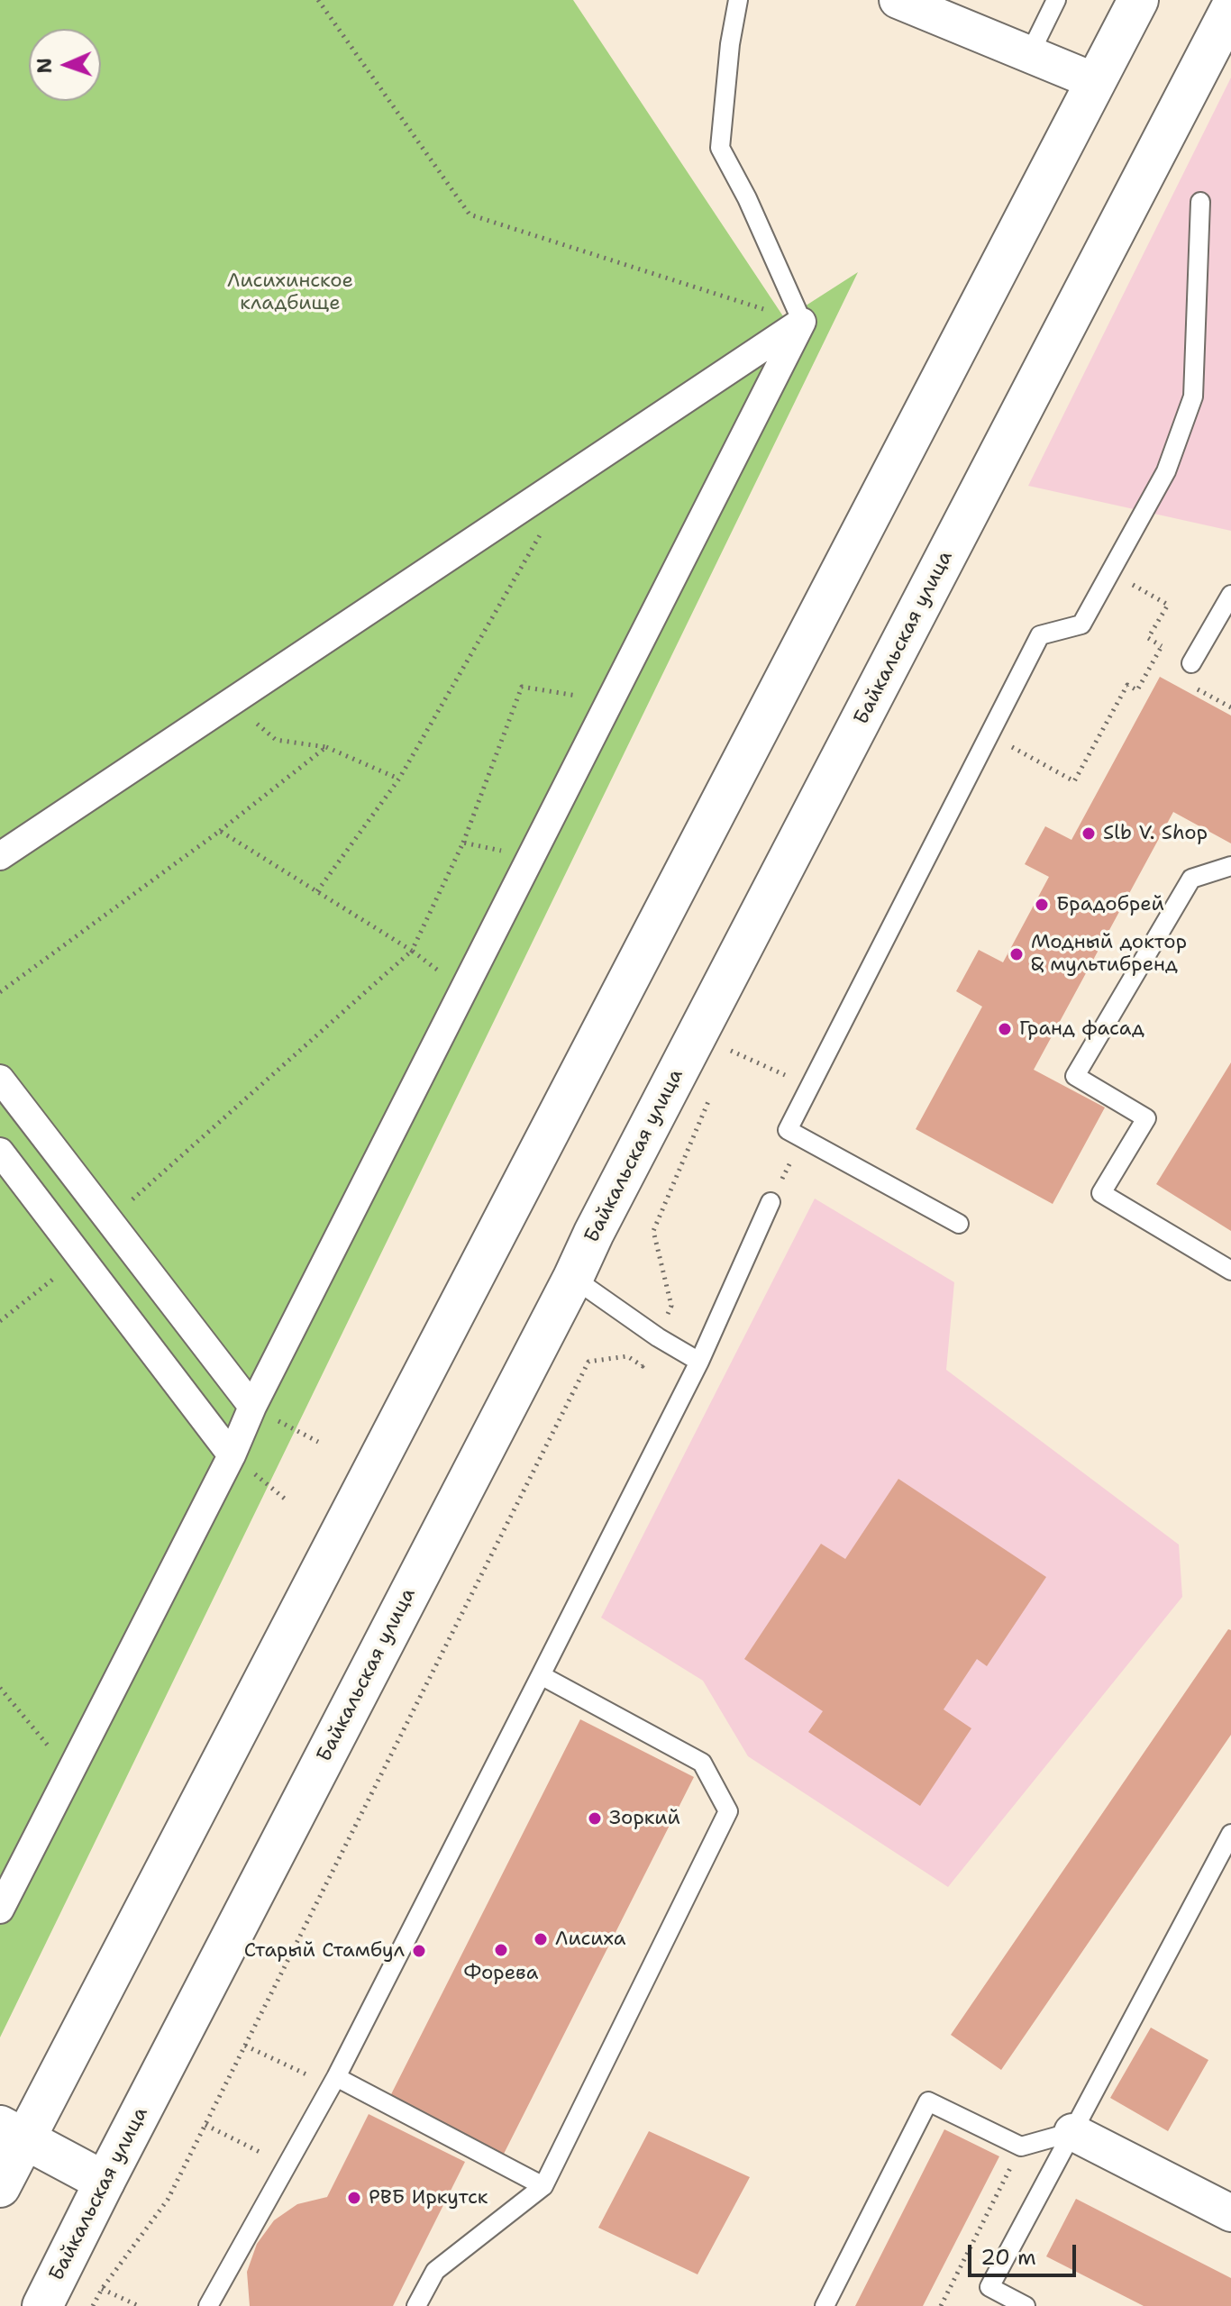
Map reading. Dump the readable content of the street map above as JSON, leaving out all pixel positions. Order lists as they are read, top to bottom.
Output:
{
  "streets": {
    "main road": ["Байкальская улица"]
  },
  "parks": ["Лисихинское кладбище"],
  "places": [
    "Slb V. Shop",
    "Брадобрей",
    "Модный доктор & мультибренд",
    "Гранд фасад",
    "Зоркий",
    "Лисиха",
    "Форева",
    "Старый Стамбул",
    "РВБ Иркутск"
  ],
  "scale_bar": "20 m",
  "north": "left"
}
